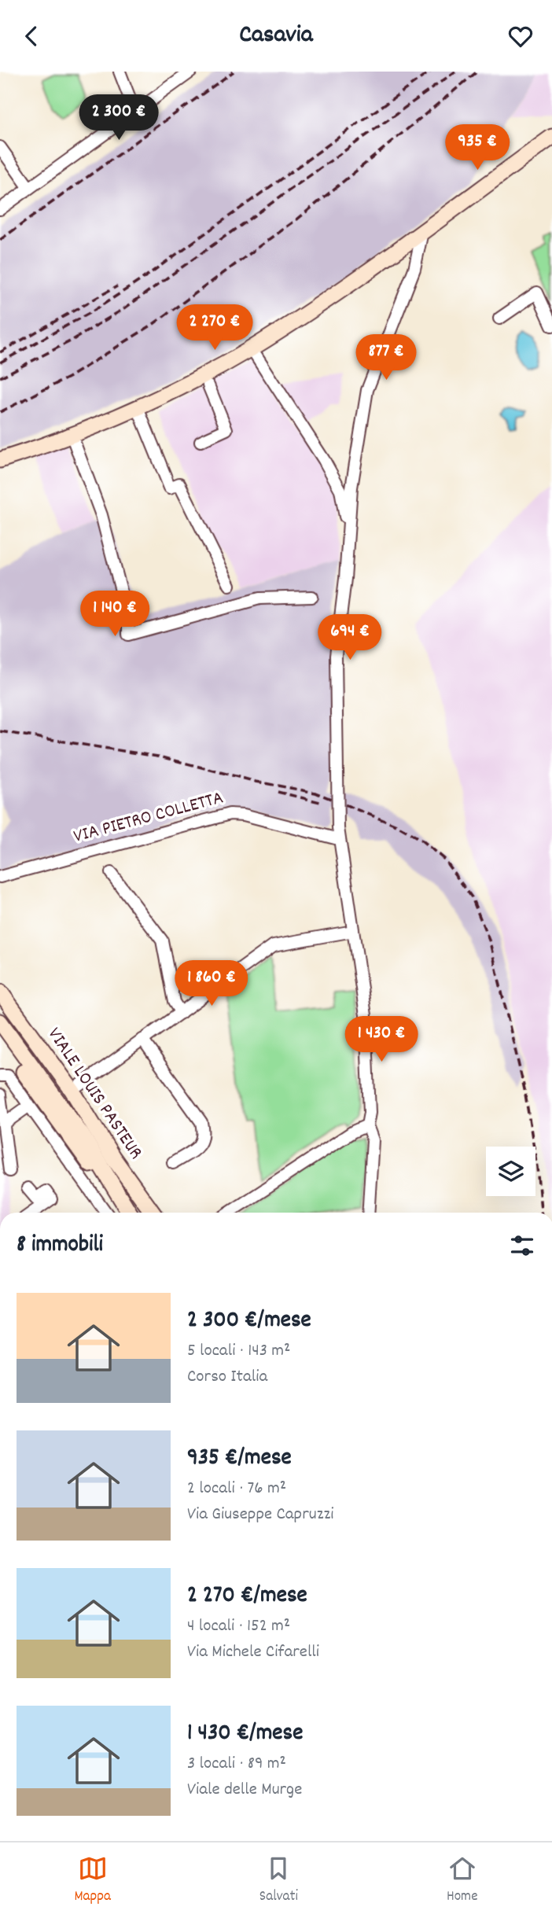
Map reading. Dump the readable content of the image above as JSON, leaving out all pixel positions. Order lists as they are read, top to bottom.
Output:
{
  "streets": {
    "main road": ["VIALE LOUIS PASTEUR"],
    "street": ["VIA PIETRO COLLETTA"]
  },
  "page": {
    "header": "Casavia",
    "price": [
      "2 300 €",
      "935 €",
      "2 270 €",
      "877 €",
      "1 140 €",
      "694 €",
      "1 860 €",
      "1 430 €"
    ],
    "heading": "8 immobili",
    "list": [
      {
        "name": "2 300 €/mese",
        "note": "5 locali · 143 m² · Corso Italia"
      },
      {
        "name": "935 €/mese",
        "note": "2 locali · 76 m² · Via Giuseppe Capruzzi"
      },
      {
        "name": "2 270 €/mese",
        "note": "4 locali · 152 m² · Via Michele Cifarelli"
      },
      {
        "name": "1 430 €/mese",
        "note": "3 locali · 89 m² · Viale delle Murge"
      }
    ],
    "tabs": ["Mappa", "Salvati", "Home"]
  }
}
